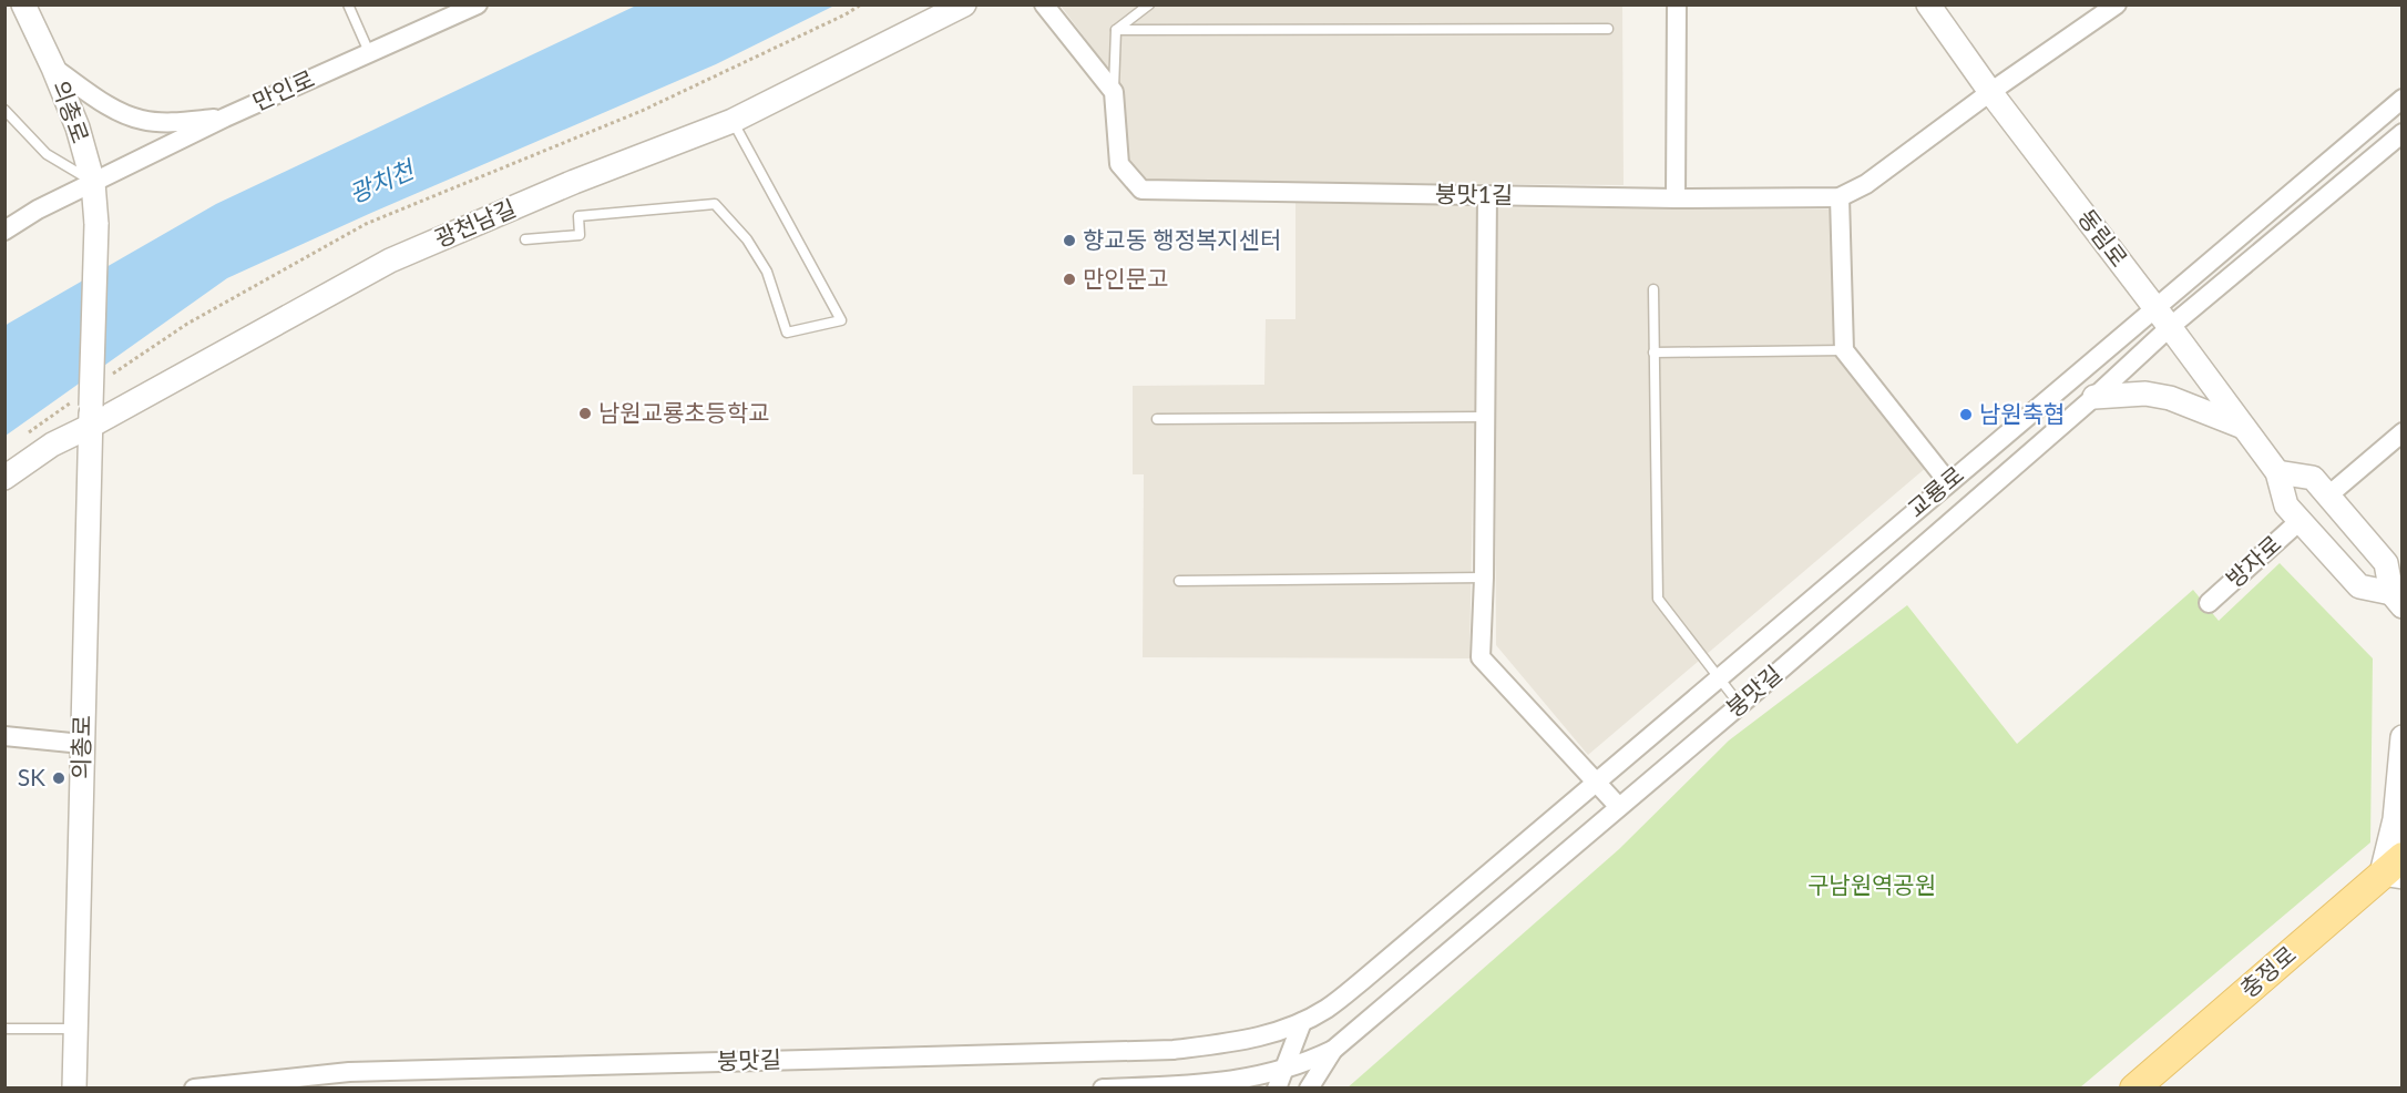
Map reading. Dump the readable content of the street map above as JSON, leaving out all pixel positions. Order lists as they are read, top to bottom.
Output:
{
  "streets": {
    "main road": ["충정로"],
    "street": [
      "만인로",
      "의총로",
      "붕맛1길",
      "광천남길",
      "동림로",
      "교룡로",
      "방자로",
      "붕맛길"
    ]
  },
  "crossings": [
    ["만인로", "의총로"],
    ["의총로", "광천남길"],
    ["붕맛1길", "동림로"],
    ["동림로", "교룡로"],
    ["동림로", "방자로"],
    ["동림로", "붕맛길"],
    ["교룡로", "붕맛길"]
  ],
  "water": ["광치천"],
  "parks": ["구남원역공원"],
  "places": [
    "향교동 행정복지센터",
    "만인문고",
    "남원교룡초등학교",
    "남원축협",
    "SK"
  ]
}
